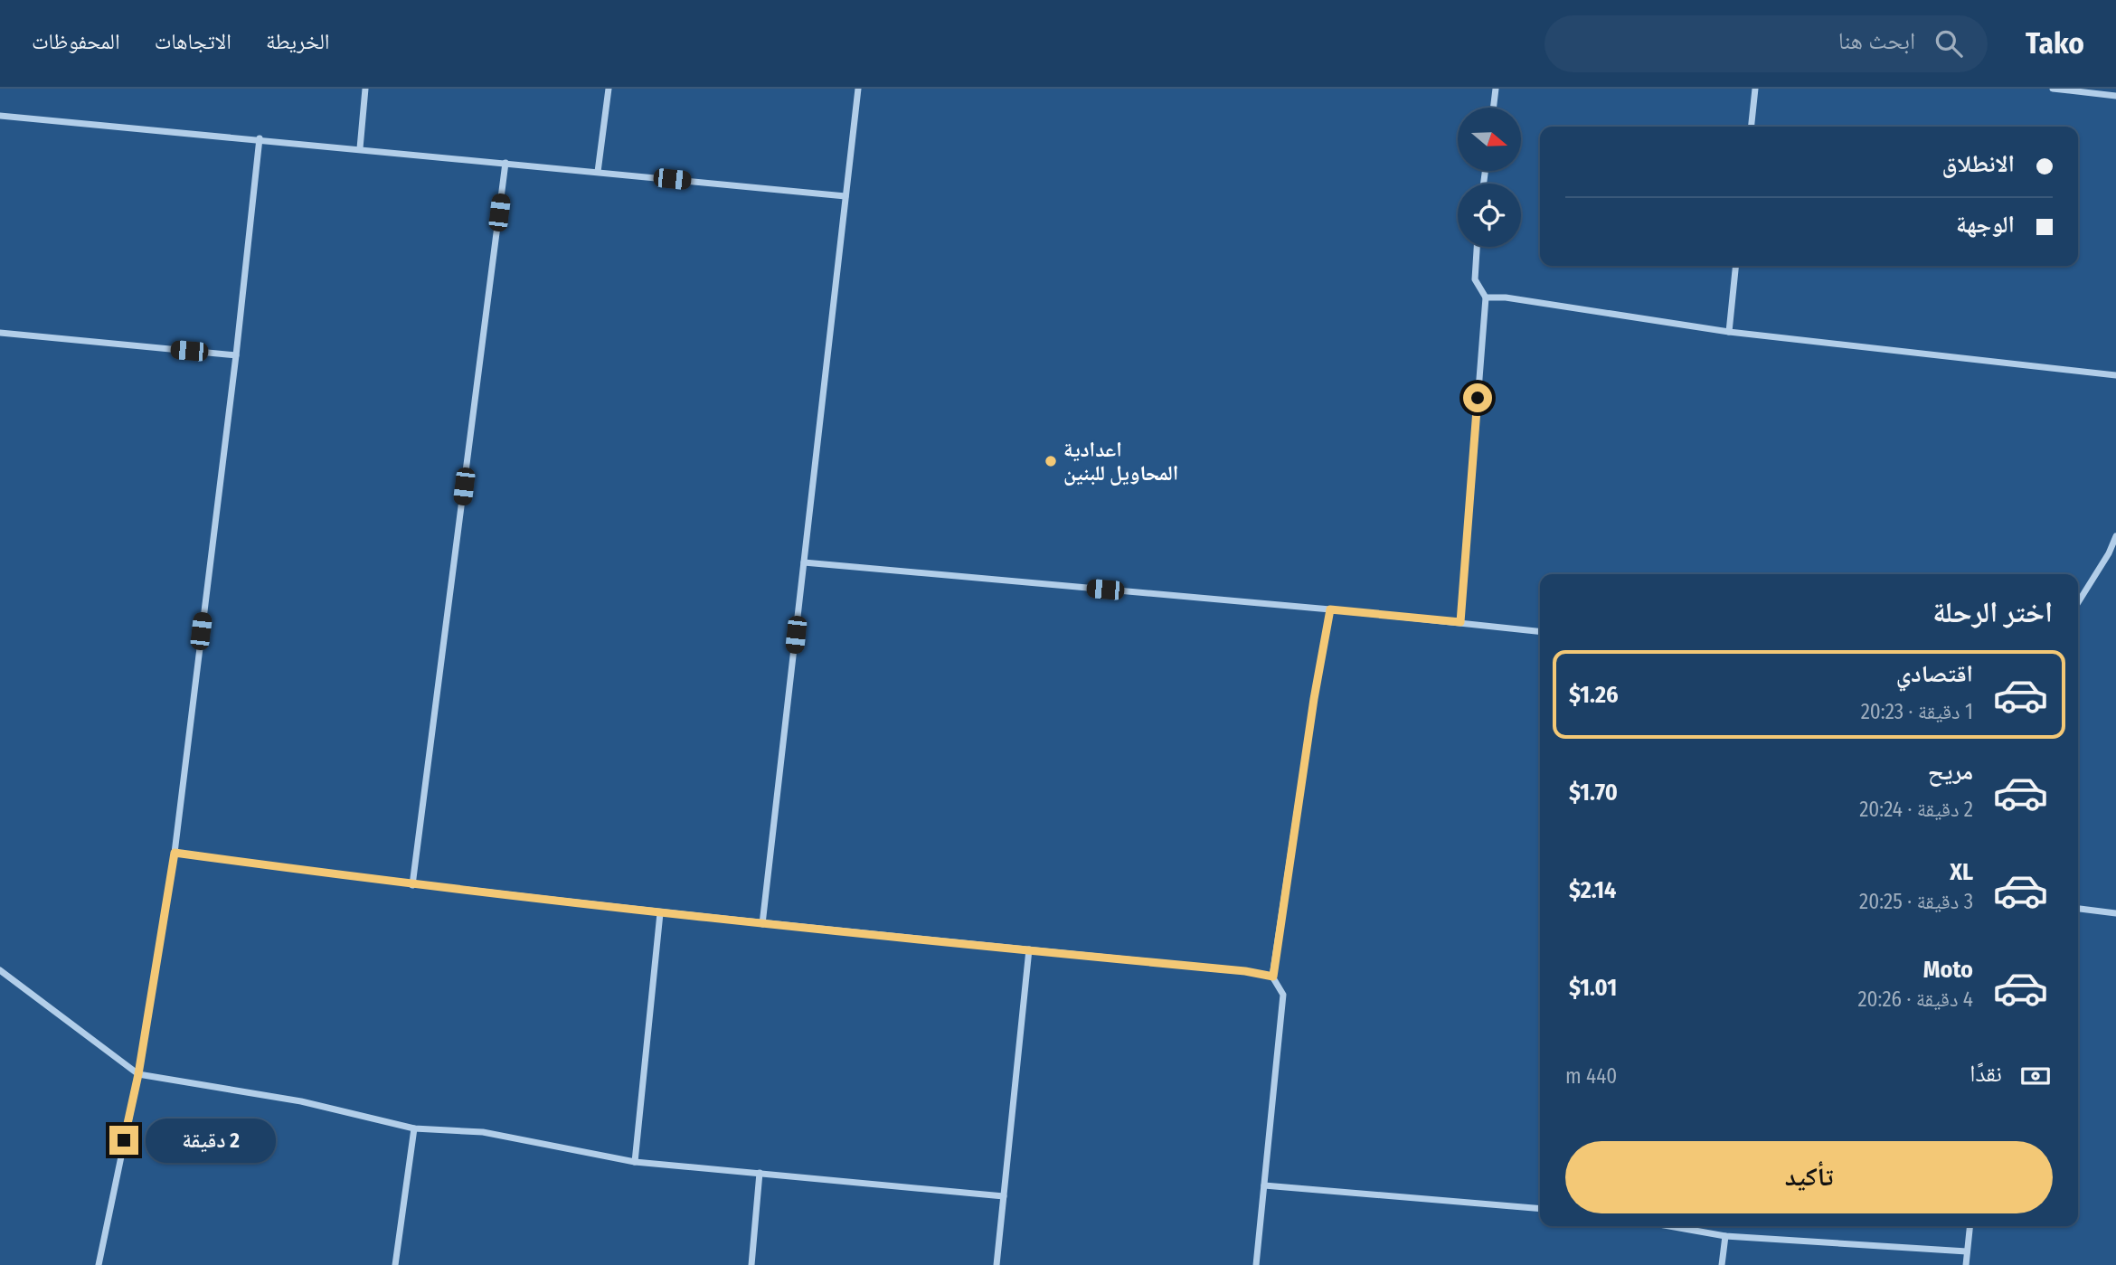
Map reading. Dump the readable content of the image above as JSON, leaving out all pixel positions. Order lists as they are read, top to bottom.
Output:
{
  "places": ["اعدادية المحاويل للبنين"],
  "north": "right",
  "page": {
    "header": "Tako",
    "search": "ابحث هنا",
    "nav": ["الخريطة", "الاتجاهات", "المحفوظات"],
    "banner": ["الانطلاق", "الوجهة"],
    "heading": "اختر الرحلة",
    "list": [
      {
        "name": "اقتصادي",
        "note": "1 دقيقة · 20:23",
        "value": "$1.26"
      },
      {
        "name": "مريح",
        "note": "2 دقيقة · 20:24",
        "value": "$1.70"
      },
      {
        "name": "XL",
        "note": "3 دقيقة · 20:25",
        "value": "$2.14"
      },
      {
        "name": "Moto",
        "note": "4 دقيقة · 20:26",
        "value": "$1.01"
      }
    ],
    "pay": ["نقدًا", "440 m"],
    "bubble": "2 دقيقة",
    "buttons": "تأكيد"
  }
}
